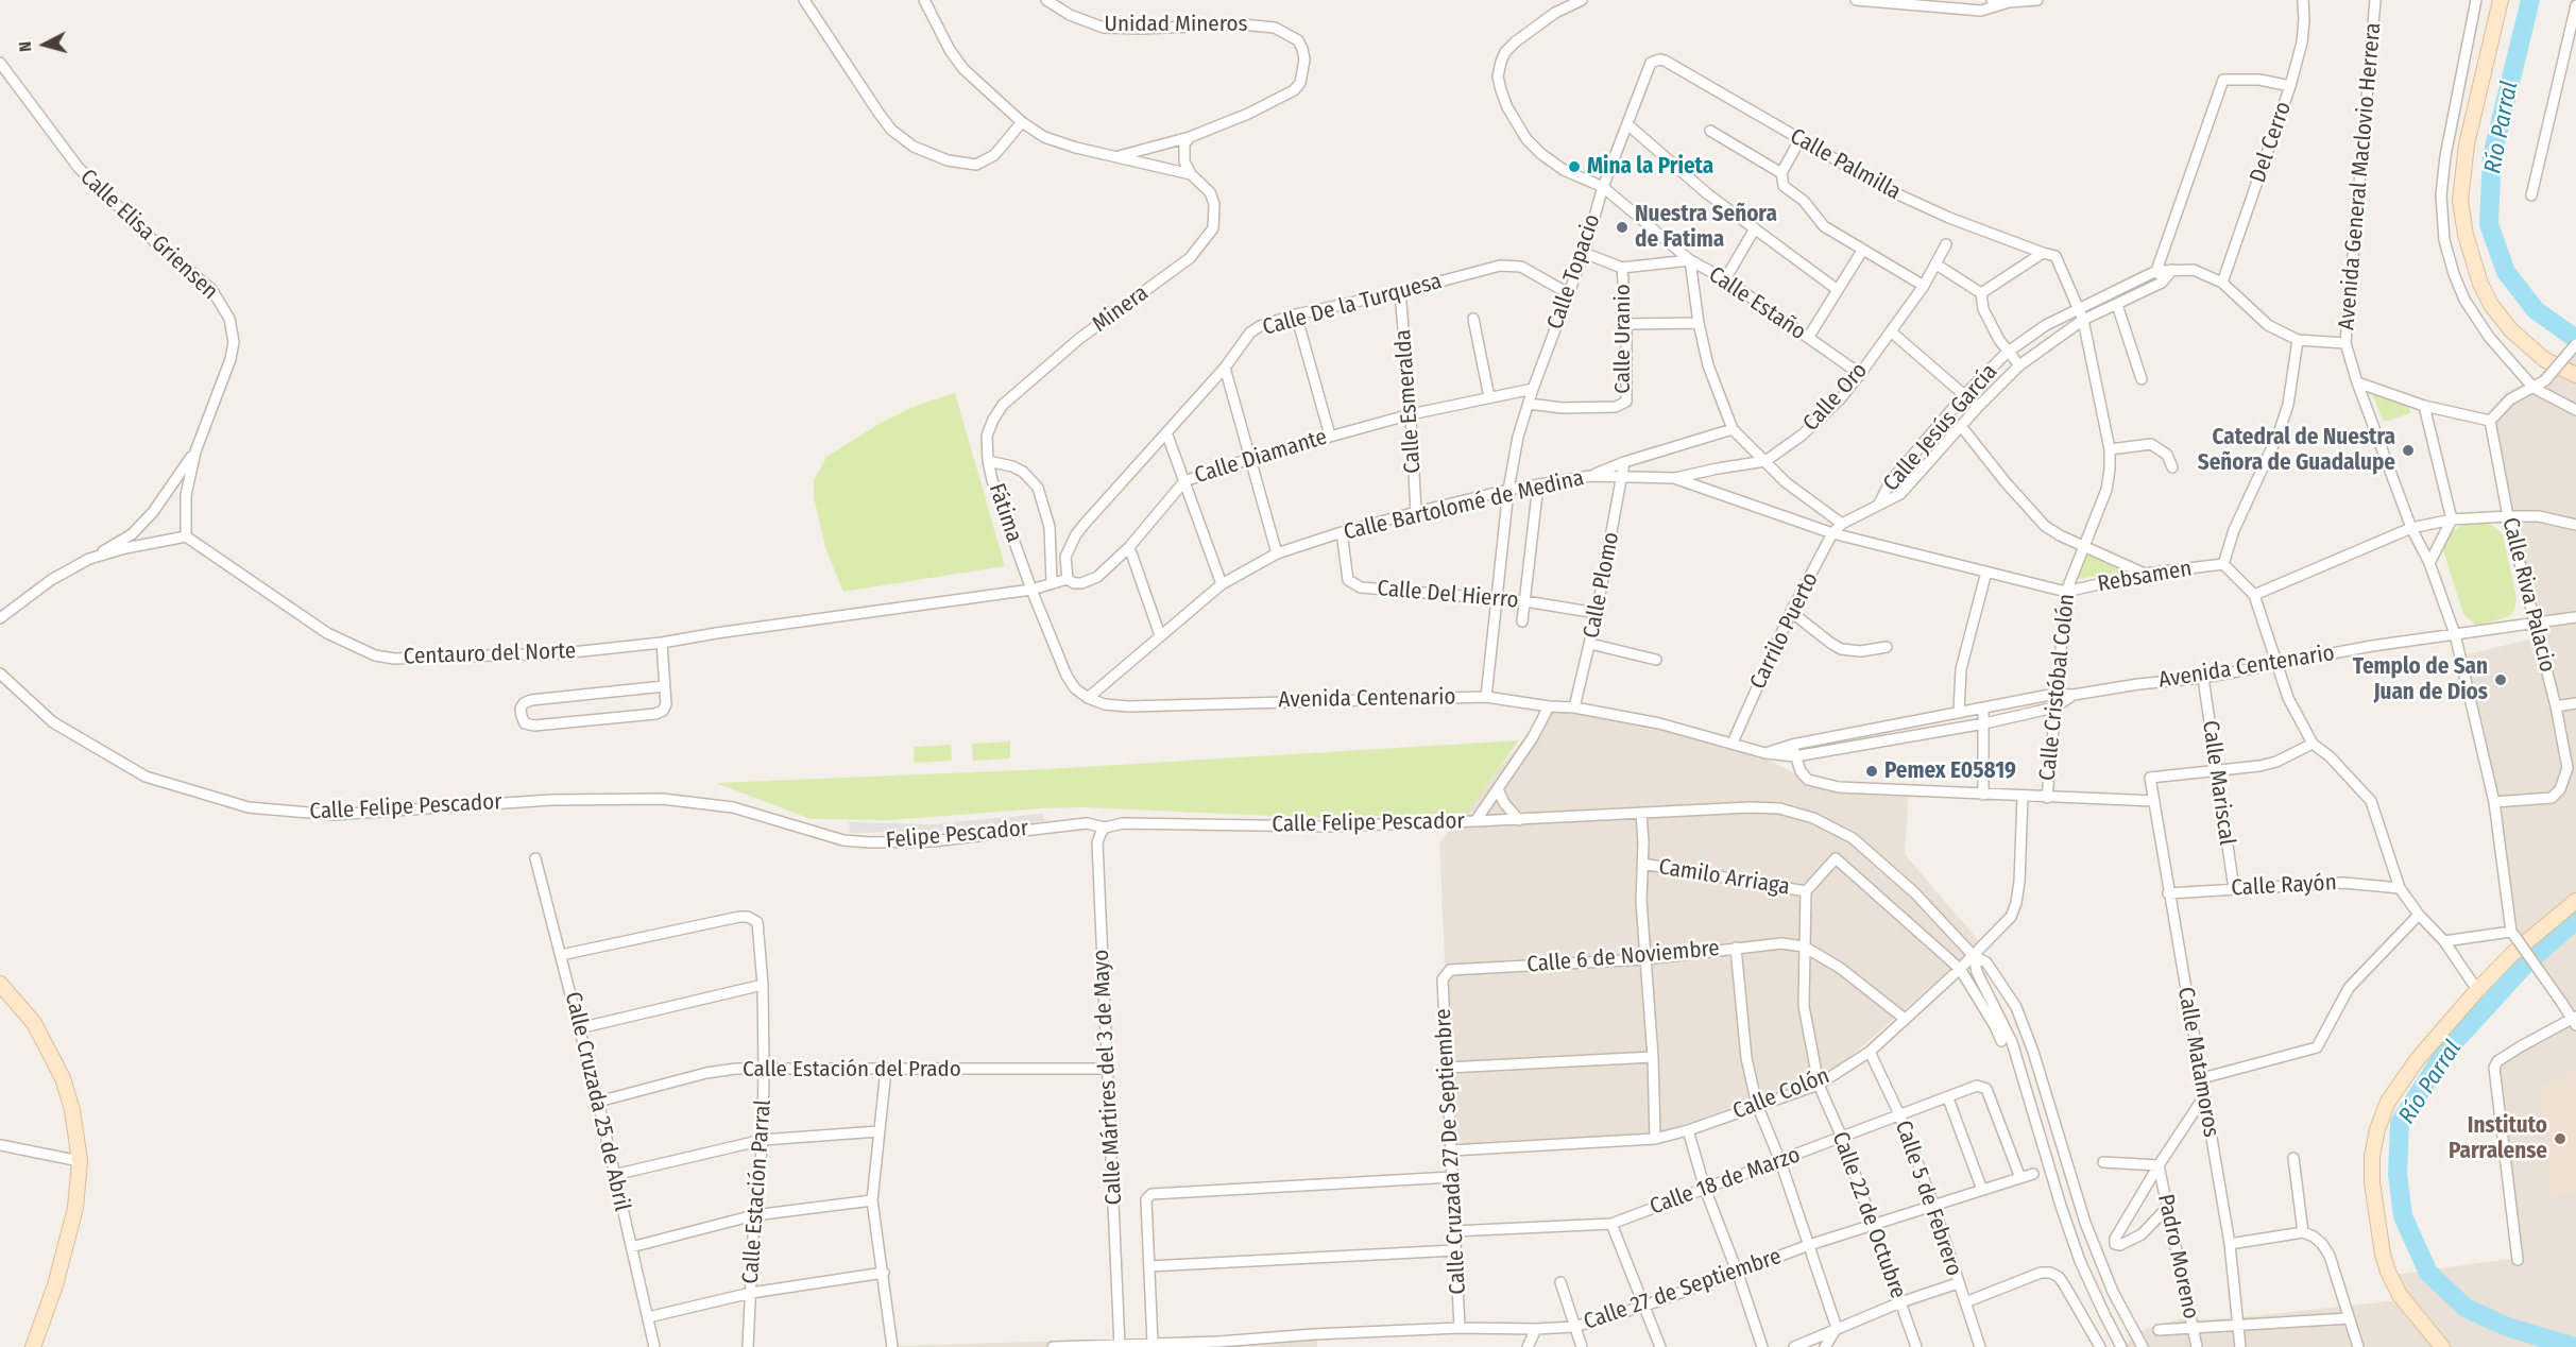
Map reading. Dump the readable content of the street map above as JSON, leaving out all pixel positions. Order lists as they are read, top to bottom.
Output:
{
  "streets": {
    "street": [
      "Unidad Mineros",
      "Del Cerro",
      "Calle Palmilla",
      "Avenida General Maclovio Herrera",
      "Calle Elisa Griensen",
      "Calle Topacio",
      "Calle Estaño",
      "Calle De la Turquesa",
      "Minera",
      "Calle Uranio",
      "Calle Oro",
      "Calle Esmeralda",
      "Calle Jesús García",
      "Calle Diamante",
      "Calle Bartolomé de Medina",
      "Fátima",
      "Rebsamen",
      "Calle Plomo",
      "Calle Del Hierro",
      "Calle Riva Palacio",
      "Carrilo Puerto",
      "Centauro del Norte",
      "Avenida Centenario",
      "Calle Cristóbal Colón",
      "Calle Mariscal",
      "Calle Felipe Pescador",
      "Felipe Pescador",
      "Camilo Arriaga",
      "Calle Rayón",
      "Calle 6 de Noviembre",
      "Calle Matamoros",
      "Calle Estación del Prado",
      "Calle Mártires del 3 de Mayo",
      "Calle Colón",
      "Calle Cruzada 25 de Abril",
      "Calle Cruzada 27 De Septiembre",
      "Calle 18 de Marzo",
      "Calle Estación Parral",
      "Calle 5 de Febrero",
      "Calle 22 de Octubre",
      "Padro Moreno",
      "Calle 27 de Septiembre"
    ]
  },
  "crossings": [
    ["Del Cerro", "Calle Jesús García"],
    ["Calle Palmilla", "Calle Topacio"],
    ["Avenida General Maclovio Herrera", "Calle Jesús García"],
    ["Avenida General Maclovio Herrera", "Avenida Centenario"],
    ["Calle Elisa Griensen", "Centauro del Norte"],
    ["Calle Topacio", "Calle Estaño"],
    ["Calle Topacio", "Calle De la Turquesa"],
    ["Calle Topacio", "Calle Uranio"],
    ["Calle Topacio", "Calle Diamante"],
    ["Calle Topacio", "Calle Bartolomé de Medina"],
    ["Calle Topacio", "Calle Del Hierro"],
    ["Calle Topacio", "Avenida Centenario"],
    ["Calle Estaño", "Calle Oro"],
    ["Calle De la Turquesa", "Calle Esmeralda"],
    ["Calle De la Turquesa", "Calle Diamante"],
    ["Minera", "Fátima"],
    ["Calle Oro", "Calle Bartolomé de Medina"],
    ["Calle Esmeralda", "Calle Diamante"],
    ["Calle Esmeralda", "Calle Bartolomé de Medina"],
    ["Calle Jesús García", "Carrilo Puerto"],
    ["Calle Jesús García", "Calle Cristóbal Colón"],
    ["Calle Diamante", "Fátima"],
    ["Calle Diamante", "Centauro del Norte"],
    ["Calle Bartolomé de Medina", "Rebsamen"],
    ["Calle Bartolomé de Medina", "Calle Plomo"],
    ["Calle Bartolomé de Medina", "Calle Del Hierro"],
    ["Calle Bartolomé de Medina", "Carrilo Puerto"],
    ["Calle Bartolomé de Medina", "Avenida Centenario"],
    ["Calle Bartolomé de Medina", "Calle Cristóbal Colón"],
    ["Fátima", "Centauro del Norte"],
    ["Rebsamen", "Calle Cristóbal Colón"],
    ["Calle Plomo", "Calle Del Hierro"],
    ["Calle Plomo", "Avenida Centenario"],
    ["Calle Riva Palacio", "Avenida Centenario"],
    ["Carrilo Puerto", "Avenida Centenario"],
    ["Avenida Centenario", "Calle Cristóbal Colón"],
    ["Avenida Centenario", "Calle Mariscal"],
    ["Avenida Centenario", "Calle Felipe Pescador"],
    ["Calle Mariscal", "Calle Rayón"],
    ["Calle Mariscal", "Calle Matamoros"],
    ["Calle Felipe Pescador", "Felipe Pescador"],
    ["Calle Felipe Pescador", "Calle Mártires del 3 de Mayo"],
    ["Felipe Pescador", "Calle Mártires del 3 de Mayo"],
    ["Camilo Arriaga", "Calle 22 de Octubre"],
    ["Calle Rayón", "Calle Matamoros"],
    ["Calle 6 de Noviembre", "Calle Cruzada 27 De Septiembre"],
    ["Calle 6 de Noviembre", "Calle 22 de Octubre"],
    ["Calle Estación del Prado", "Calle Mártires del 3 de Mayo"],
    ["Calle Estación del Prado", "Calle Cruzada 25 de Abril"],
    ["Calle Estación del Prado", "Calle Estación Parral"],
    ["Calle Mártires del 3 de Mayo", "Calle 27 de Septiembre"],
    ["Calle Colón", "Calle Cruzada 27 De Septiembre"],
    ["Calle Colón", "Calle 5 de Febrero"],
    ["Calle Colón", "Calle 22 de Octubre"],
    ["Calle Cruzada 25 de Abril", "Calle Estación Parral"],
    ["Calle Cruzada 27 De Septiembre", "Calle 18 de Marzo"],
    ["Calle Cruzada 27 De Septiembre", "Calle 27 de Septiembre"],
    ["Calle 18 de Marzo", "Calle 5 de Febrero"],
    ["Calle 18 de Marzo", "Calle 22 de Octubre"],
    ["Calle 18 de Marzo", "Calle 27 de Septiembre"],
    ["Calle 5 de Febrero", "Calle 27 de Septiembre"],
    ["Calle 22 de Octubre", "Calle 27 de Septiembre"]
  ],
  "water": ["Río Parral"],
  "places": [
    "Mina la Prieta",
    "Nuestra Señora de Fatima",
    "Catedral de Nuestra Señora de Guadalupe",
    "Templo de San Juan de Dios",
    "Pemex E05819",
    "Instituto Parralense"
  ],
  "north": "left"
}
